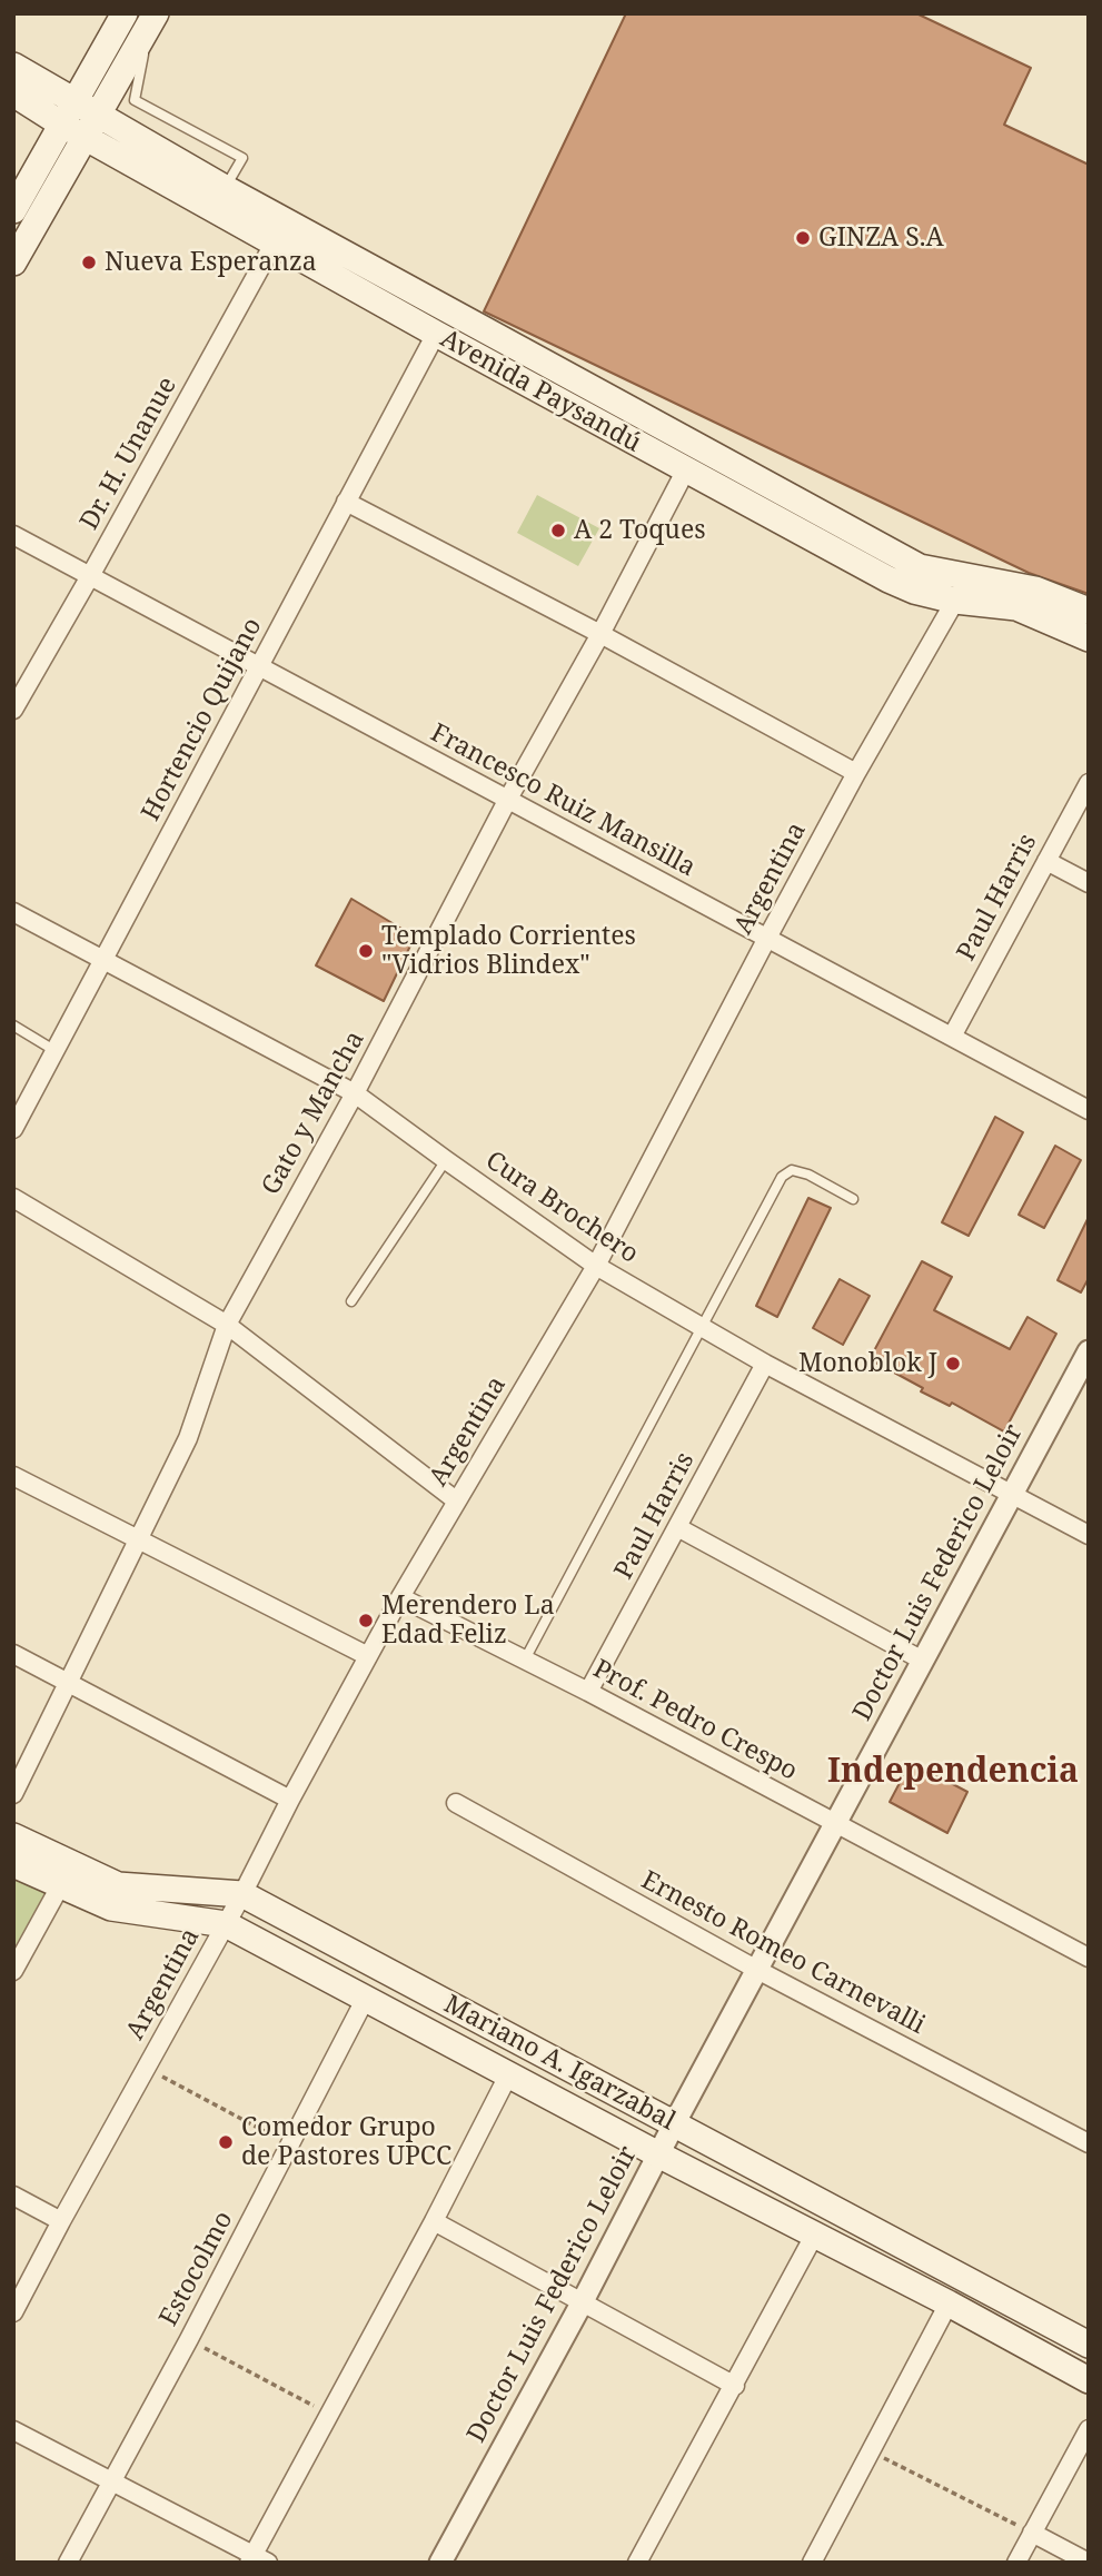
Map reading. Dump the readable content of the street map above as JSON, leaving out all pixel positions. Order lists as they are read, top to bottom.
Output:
{
  "streets": {
    "main road": ["Avenida Paysandú", "Mariano A. Igarzabal"],
    "street": [
      "Dr. H. Unanue",
      "Hortencio Quijano",
      "Francesco Ruiz Mansilla",
      "Argentina",
      "Paul Harris",
      "Gato y Mancha",
      "Cura Brochero",
      "Doctor Luis Federico Leloir",
      "Prof. Pedro Crespo",
      "Ernesto Romeo Carnevalli",
      "Estocolmo"
    ]
  },
  "crossings": [
    ["Avenida Paysandú", "Dr. H. Unanue"],
    ["Avenida Paysandú", "Hortencio Quijano"],
    ["Avenida Paysandú", "Argentina"],
    ["Avenida Paysandú", "Gato y Mancha"],
    ["Dr. H. Unanue", "Francesco Ruiz Mansilla"],
    ["Hortencio Quijano", "Francesco Ruiz Mansilla"],
    ["Hortencio Quijano", "Cura Brochero"],
    ["Francesco Ruiz Mansilla", "Argentina"],
    ["Francesco Ruiz Mansilla", "Paul Harris"],
    ["Francesco Ruiz Mansilla", "Gato y Mancha"],
    ["Argentina", "Cura Brochero"],
    ["Argentina", "Prof. Pedro Crespo"],
    ["Argentina", "Mariano A. Igarzabal"],
    ["Paul Harris", "Cura Brochero"],
    ["Paul Harris", "Prof. Pedro Crespo"],
    ["Gato y Mancha", "Cura Brochero"],
    ["Cura Brochero", "Doctor Luis Federico Leloir"],
    ["Doctor Luis Federico Leloir", "Prof. Pedro Crespo"],
    ["Doctor Luis Federico Leloir", "Ernesto Romeo Carnevalli"],
    ["Doctor Luis Federico Leloir", "Mariano A. Igarzabal"],
    ["Mariano A. Igarzabal", "Estocolmo"]
  ],
  "districts": ["Independencia"],
  "places": [
    "GINZA S.A",
    "Nueva Esperanza",
    "A 2 Toques",
    "Templado Corrientes \"Vidrios Blindex\"",
    "Monoblok J",
    "Merendero La Edad Feliz",
    "Comedor Grupo de Pastores UPCC"
  ]
}
